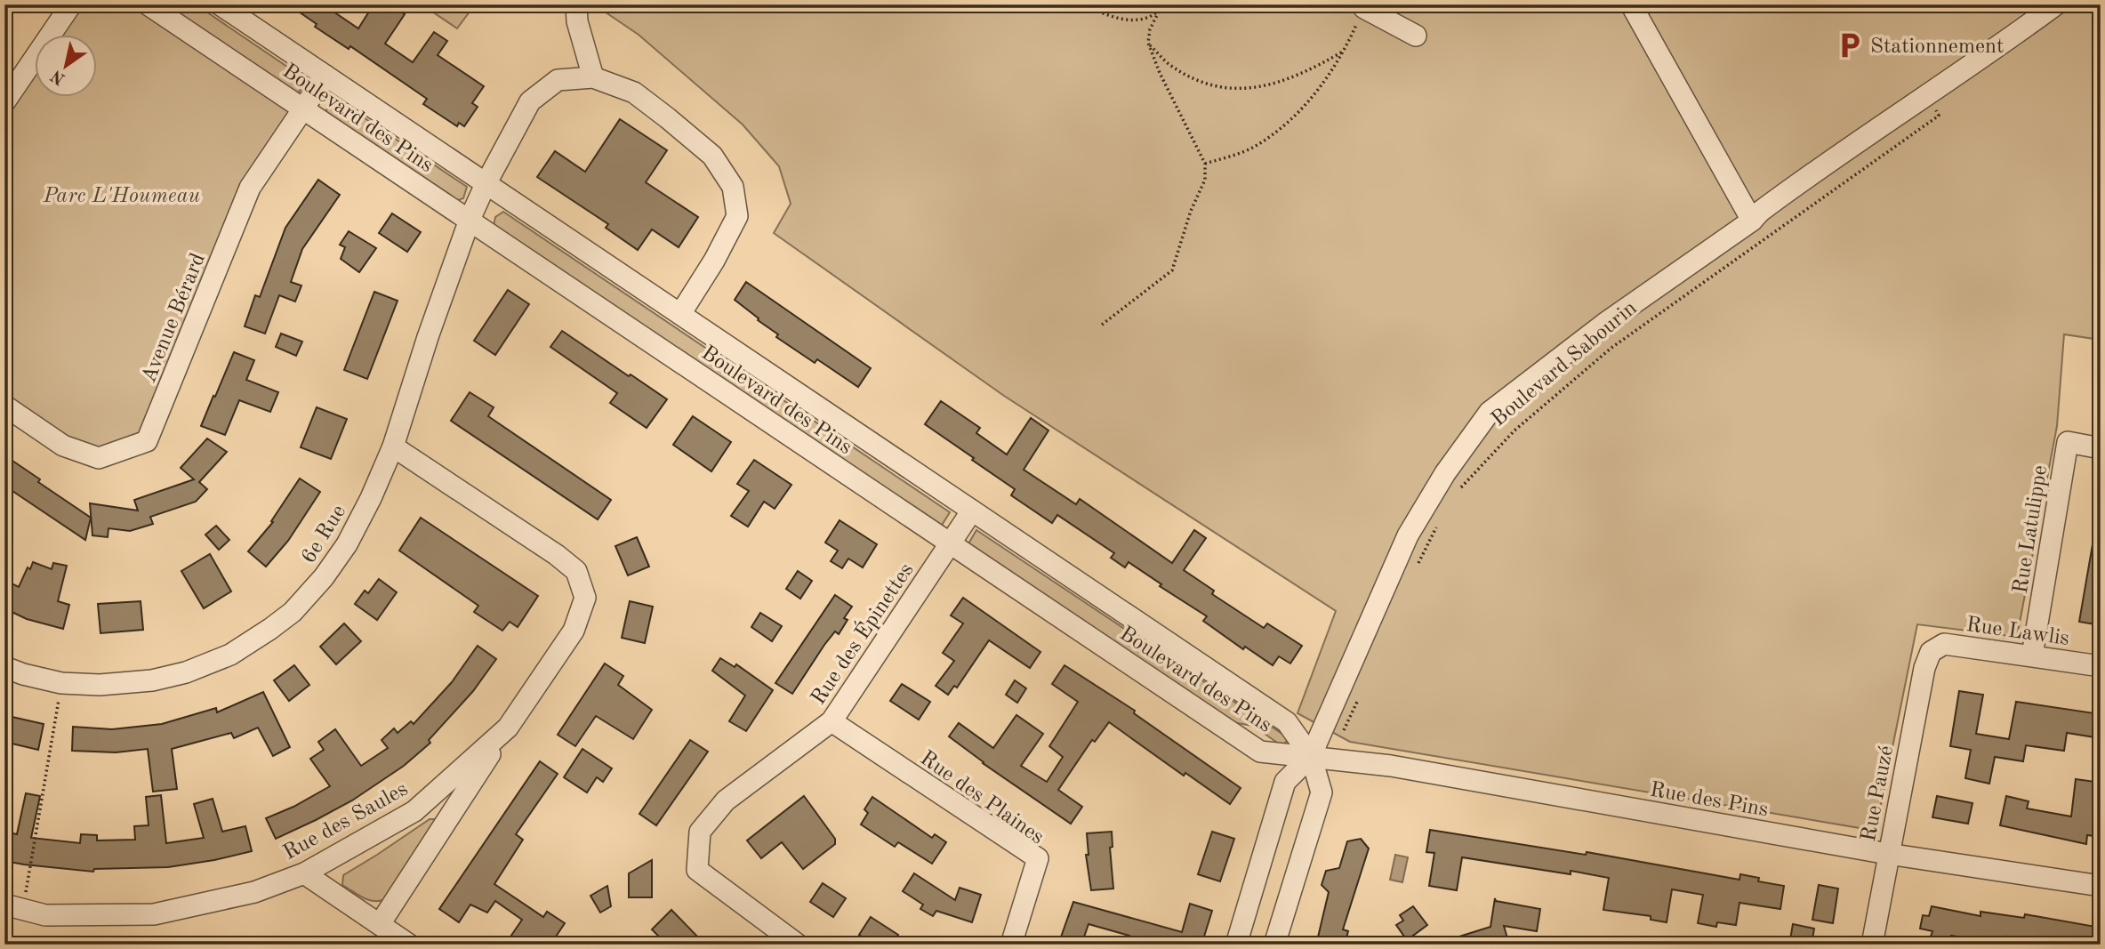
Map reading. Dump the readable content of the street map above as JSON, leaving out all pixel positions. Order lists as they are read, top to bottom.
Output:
{
  "streets": {
    "street": [
      "Boulevard des Pins",
      "Avenue Bérard",
      "Boulevard Sabourin",
      "Rue Latulippe",
      "6e Rue",
      "Rue Lawlis",
      "Rue des Épinettes",
      "Rue Pauzé",
      "Rue des Plaines",
      "Rue des Pins",
      "Rue des Saules"
    ]
  },
  "crossings": [
    ["Boulevard des Pins", "Avenue Bérard"],
    ["Boulevard des Pins", "Boulevard Sabourin"],
    ["Boulevard des Pins", "6e Rue"],
    ["Boulevard des Pins", "Rue des Épinettes"],
    ["Boulevard des Pins", "Rue des Pins"],
    ["Boulevard Sabourin", "Rue des Pins"],
    ["Rue Latulippe", "Rue Lawlis"],
    ["6e Rue", "Rue des Saules"],
    ["Rue Lawlis", "Rue Pauzé"],
    ["Rue des Épinettes", "Rue des Plaines"],
    ["Rue Pauzé", "Rue des Pins"]
  ],
  "parks": ["Parc L'Houmeau"],
  "places": {
    "parking": ["Stationnement"]
  },
  "north": "bottom left"
}
